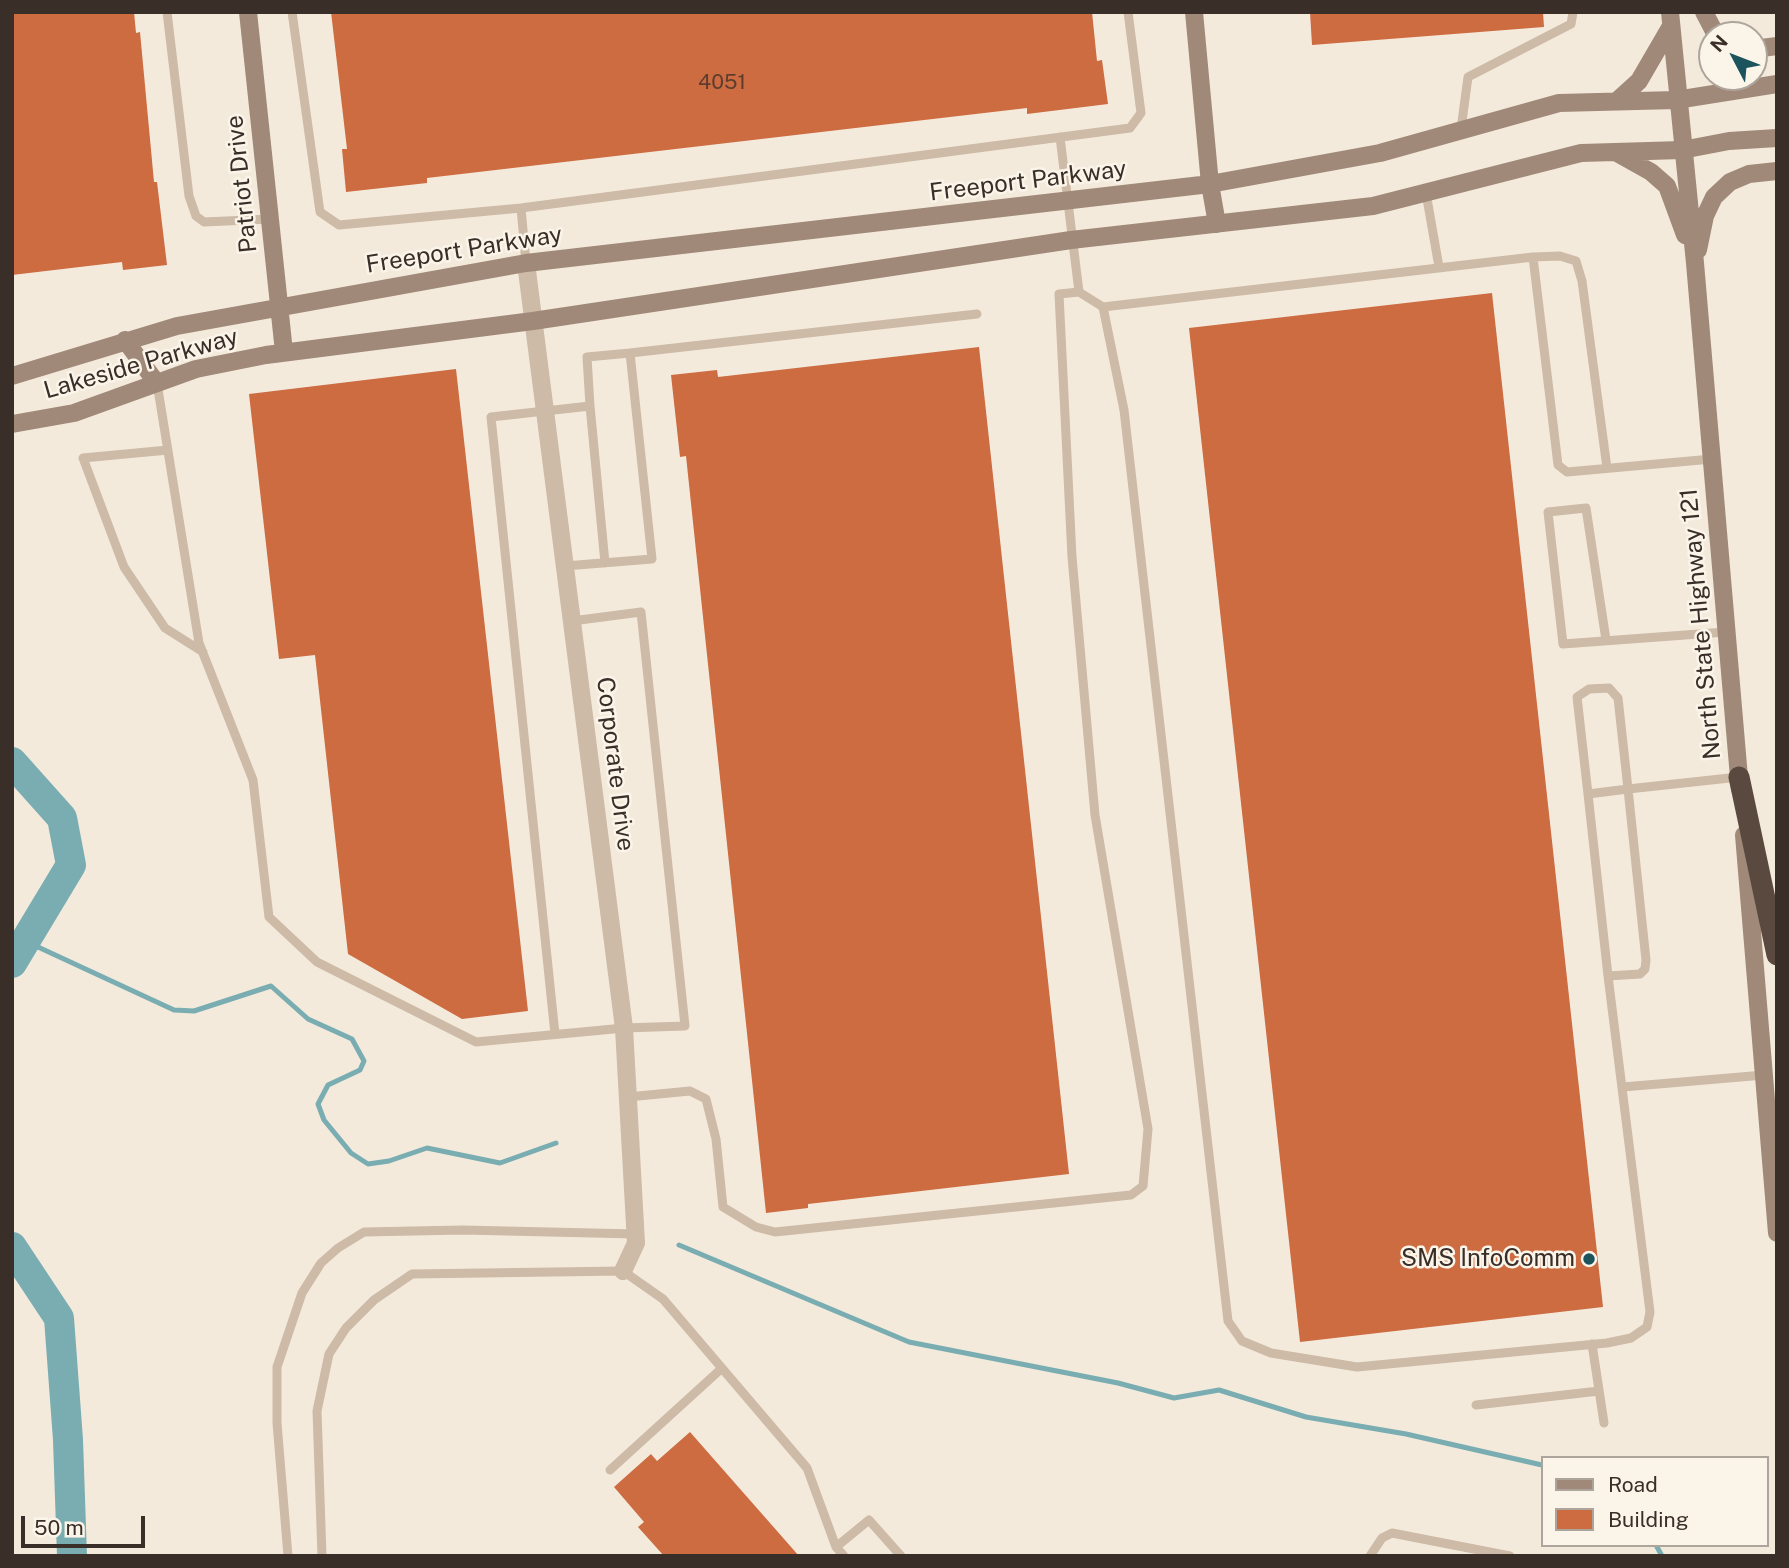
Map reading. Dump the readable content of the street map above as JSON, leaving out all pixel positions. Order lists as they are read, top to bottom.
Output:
{
  "streets": {
    "main road": [
      "Freeport Parkway",
      "Patriot Drive",
      "Lakeside Parkway",
      "North State Highway 121"
    ],
    "street": ["Corporate Drive"]
  },
  "crossings": [
    ["Freeport Parkway", "Patriot Drive"],
    ["Freeport Parkway", "Lakeside Parkway"],
    ["Freeport Parkway", "North State Highway 121"],
    ["Freeport Parkway", "Corporate Drive"],
    ["Patriot Drive", "Lakeside Parkway"]
  ],
  "places": ["SMS InfoComm"],
  "house_numbers": ["4051"],
  "legend": ["Road", "Building"],
  "scale_bar": "50 m",
  "north": "top left"
}
